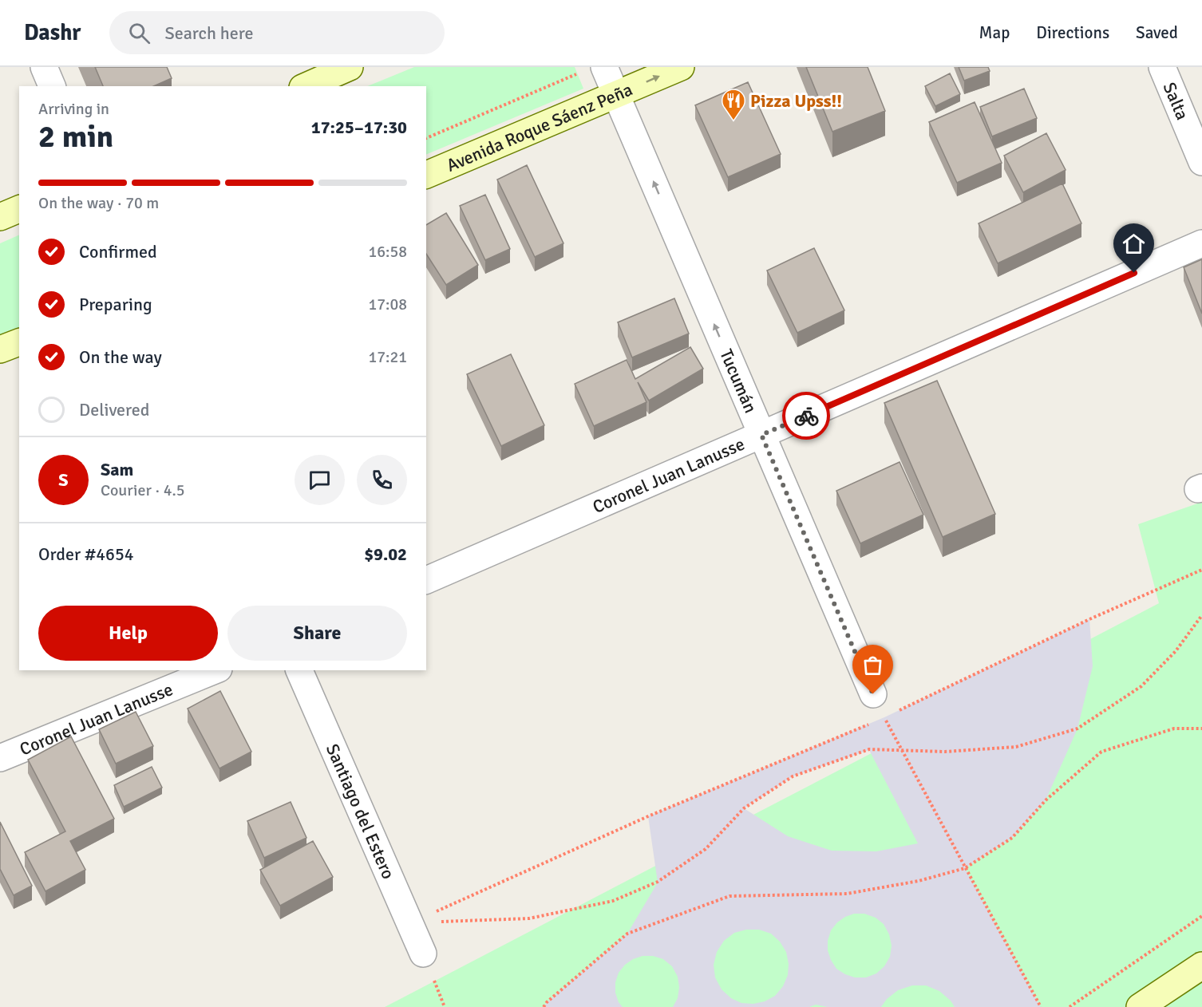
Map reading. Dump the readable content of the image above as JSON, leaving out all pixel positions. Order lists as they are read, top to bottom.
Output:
{
  "streets": {
    "main road": ["Avenida Roque Sáenz Peña"],
    "street": [
      "Salta",
      "Tucumán",
      "Coronel Juan Lanusse",
      "Santiago del Estero"
    ]
  },
  "crossings": [
    ["Avenida Roque Sáenz Peña", "Tucumán"],
    ["Tucumán", "Coronel Juan Lanusse"]
  ],
  "one_way": ["Tucumán"],
  "places": {
    "restaurant": ["Pizza Upss!!"]
  },
  "page": {
    "header": "Dashr",
    "search": "Search here",
    "nav": ["Map", "Directions", "Saved"],
    "heading": ["2 min", "Arriving in", "17:25–17:30"],
    "panel": [
      "Sam",
      "Courier · 4.5",
      "Order #4654",
      "$9.02"
    ],
    "bar": "On the way · 70 m",
    "list": [
      ["Confirmed", "16:58"],
      ["Preparing", "17:08"],
      ["On the way", "17:21"],
      "Delivered"
    ],
    "round": "S",
    "buttons": ["Help", "Share"]
  }
}
